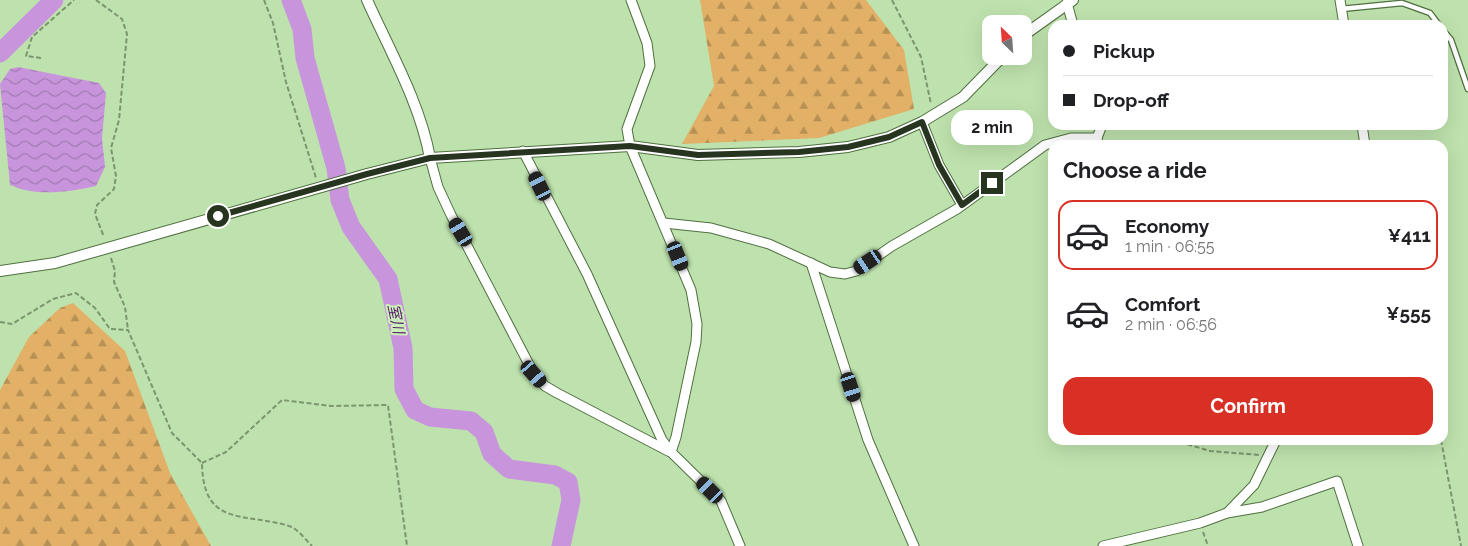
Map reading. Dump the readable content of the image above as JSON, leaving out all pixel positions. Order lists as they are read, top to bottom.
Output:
{
  "water": ["室川"],
  "north": "top left",
  "page": {
    "banner": ["Pickup", "Drop-off"],
    "bubble": "2 min",
    "heading": "Choose a ride",
    "list": [
      {
        "name": "Economy",
        "note": "1 min · 06:55",
        "value": "¥411"
      },
      {
        "name": "Comfort",
        "note": "2 min · 06:56",
        "value": "¥555"
      }
    ],
    "buttons": "Confirm"
  }
}
